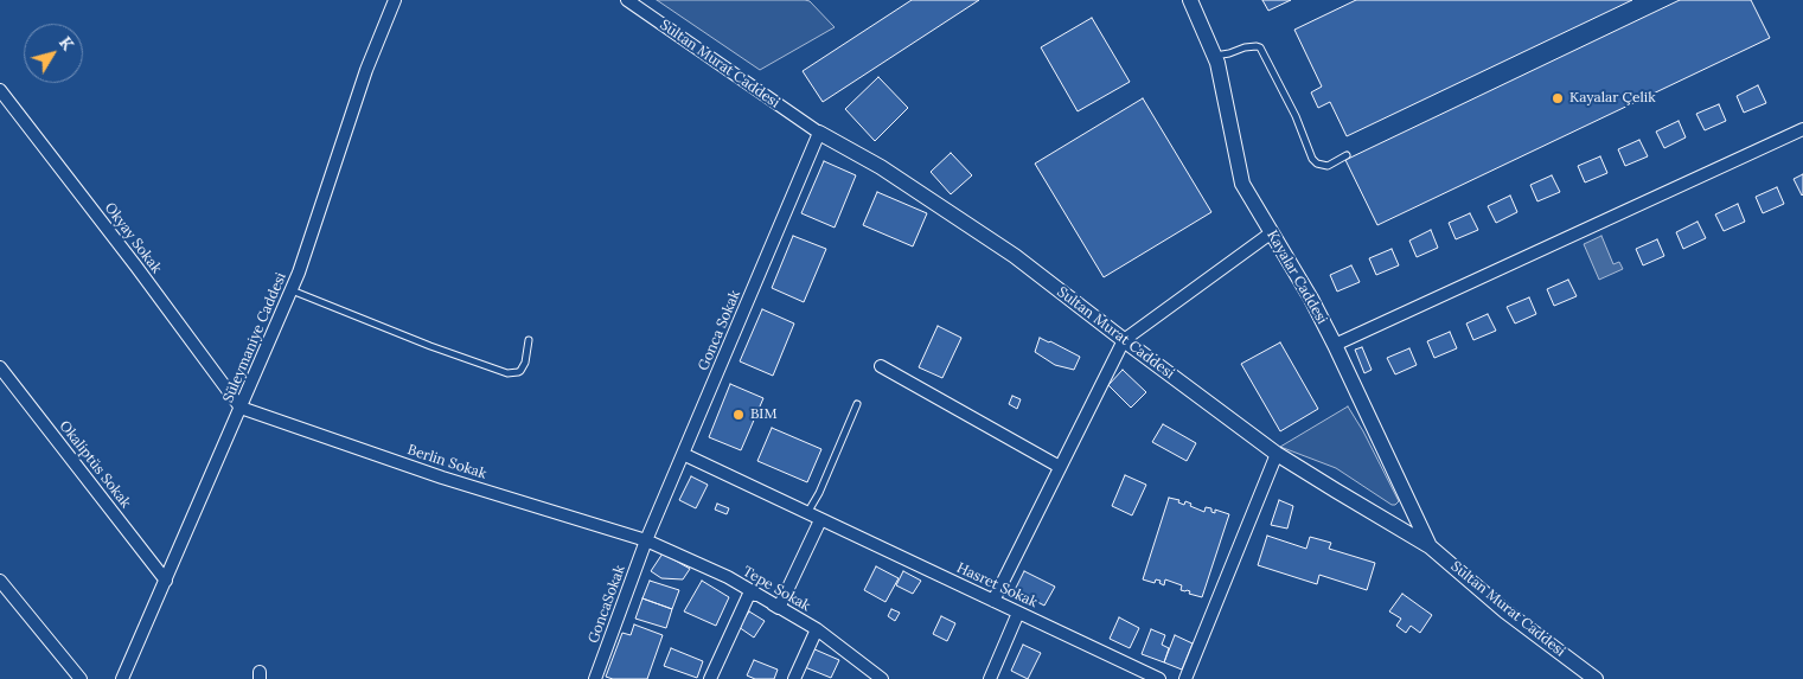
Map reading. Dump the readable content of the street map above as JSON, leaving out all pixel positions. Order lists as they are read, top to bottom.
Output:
{
  "streets": {
    "street": [
      "Sultan Murat Caddesi",
      "Okyay Sokak",
      "Kayalar Caddesi",
      "Gonca Sokak",
      "Süleymaniye Caddesi",
      "Berlin Sokak",
      "Okaliptüs Sokak",
      "Hasret Sokak",
      "Tepe Sokak",
      "GoncaSokak"
    ]
  },
  "crossings": [
    ["Sultan Murat Caddesi", "Kayalar Caddesi"],
    ["Sultan Murat Caddesi", "Gonca Sokak"],
    ["Okyay Sokak", "Süleymaniye Caddesi"],
    ["Okyay Sokak", "Berlin Sokak"],
    ["Gonca Sokak", "Berlin Sokak"],
    ["Gonca Sokak", "Hasret Sokak"],
    ["Gonca Sokak", "Tepe Sokak"],
    ["Gonca Sokak", "GoncaSokak"],
    ["Süleymaniye Caddesi", "Berlin Sokak"],
    ["Süleymaniye Caddesi", "Okaliptüs Sokak"],
    ["Berlin Sokak", "Tepe Sokak"],
    ["Berlin Sokak", "GoncaSokak"],
    ["Tepe Sokak", "GoncaSokak"]
  ],
  "places": ["Kayalar Çelik", "BIM"],
  "north": "top right"
}
